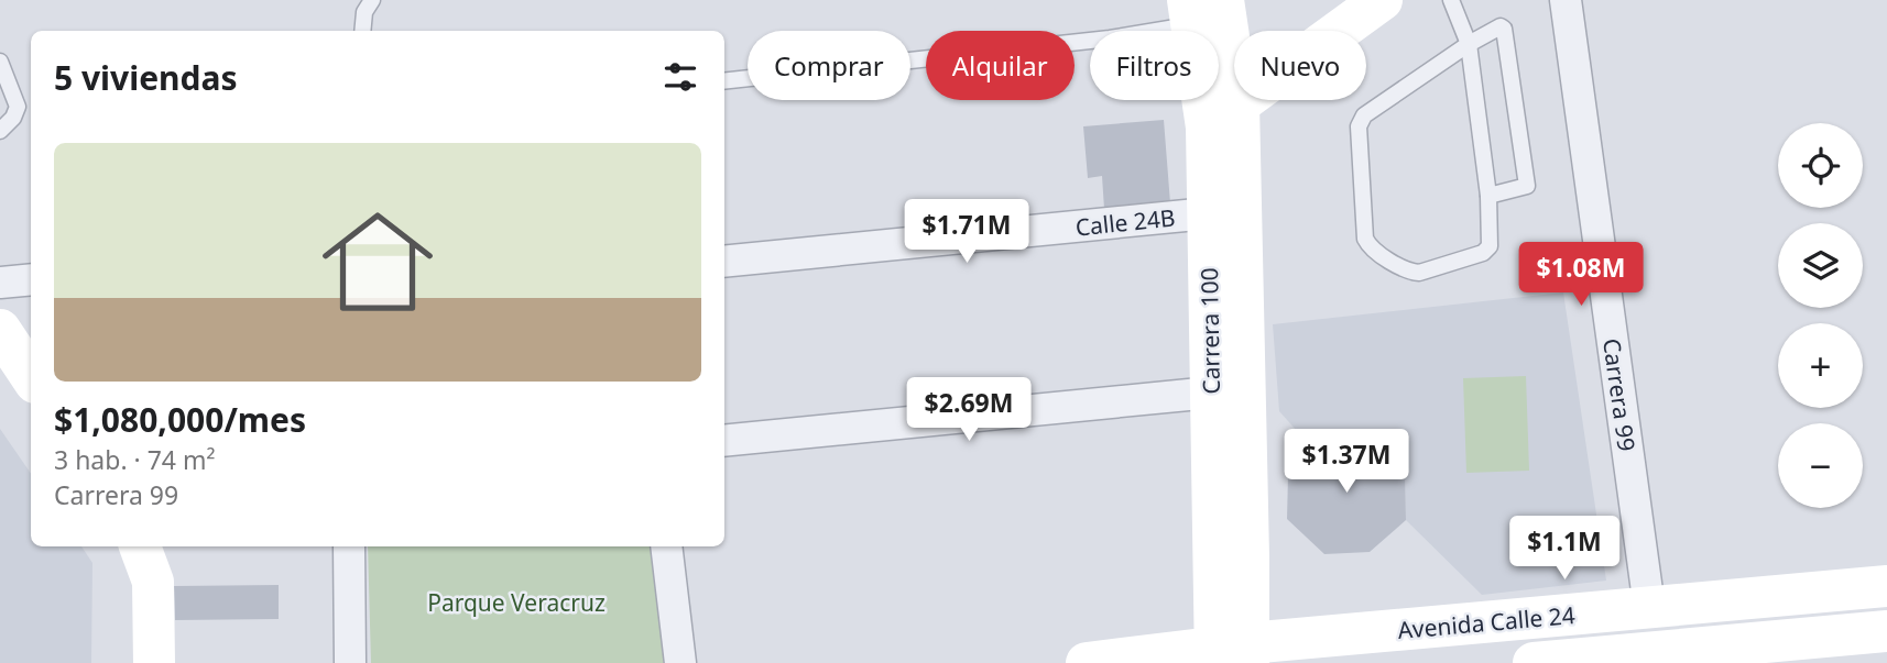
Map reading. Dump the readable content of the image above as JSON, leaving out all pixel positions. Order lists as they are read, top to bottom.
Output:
{
  "streets": {
    "main road": ["Carrera 100", "Avenida Calle 24"],
    "street": ["Calle 24B", "Carrera 99"]
  },
  "crossings": [
    ["Calle 24B", "Carrera 100"],
    ["Carrera 100", "Avenida Calle 24"],
    ["Carrera 99", "Avenida Calle 24"]
  ],
  "parks": ["Parque Veracruz"],
  "page": {
    "chip": [
      "Comprar",
      "Alquilar",
      "Filtros",
      "Nuevo"
    ],
    "heading": "5 viviendas",
    "map_buttons": ["+", "−"],
    "list": [
      {
        "name": "$1,080,000/mes",
        "note": "3 hab. · 74 m² · Carrera 99"
      }
    ],
    "price": [
      "$1.71M",
      "$1.08M",
      "$2.69M",
      "$1.37M",
      "$1.1M"
    ]
  }
}
